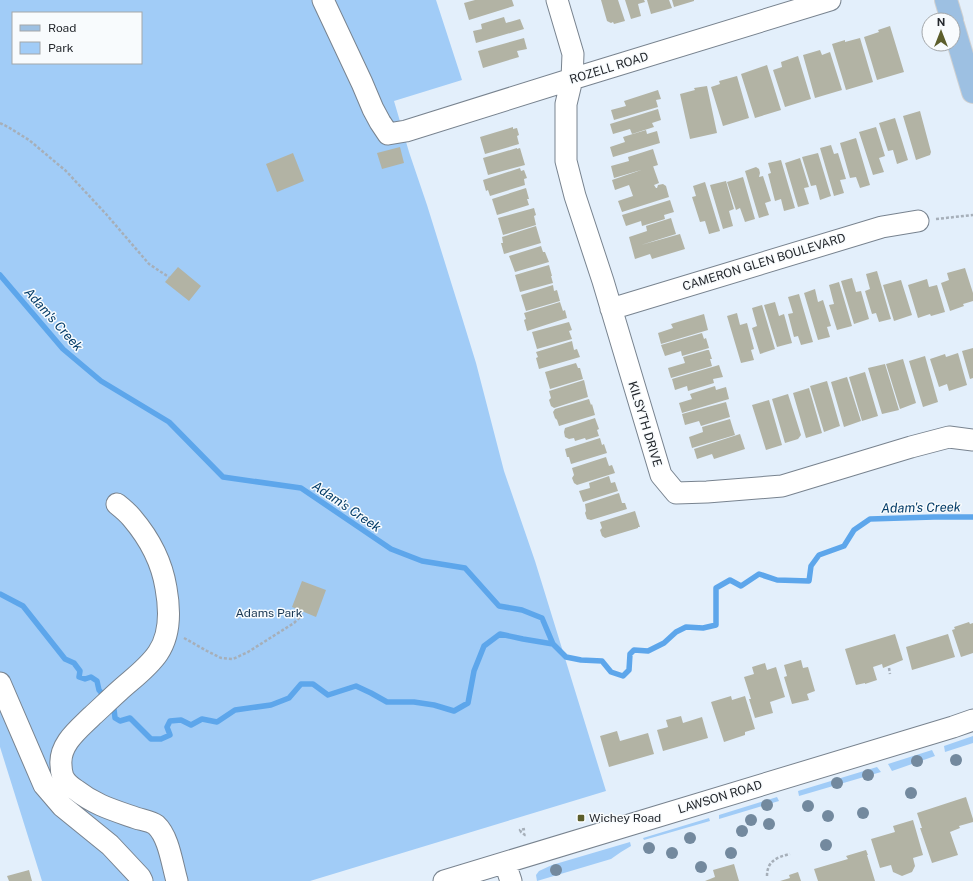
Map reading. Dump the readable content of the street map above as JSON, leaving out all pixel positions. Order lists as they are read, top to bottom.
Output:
{
  "streets": {
    "street": [
      "ROZELL ROAD",
      "CAMERON GLEN BOULEVARD",
      "KILSYTH DRIVE",
      "LAWSON ROAD"
    ]
  },
  "crossings": [
    ["ROZELL ROAD", "KILSYTH DRIVE"],
    ["CAMERON GLEN BOULEVARD", "KILSYTH DRIVE"]
  ],
  "water": ["Adam's Creek"],
  "parks": ["Adams Park"],
  "places": {
    "transit": ["Wichey Road"]
  },
  "legend": ["Road", "Park"],
  "north": "top"
}
